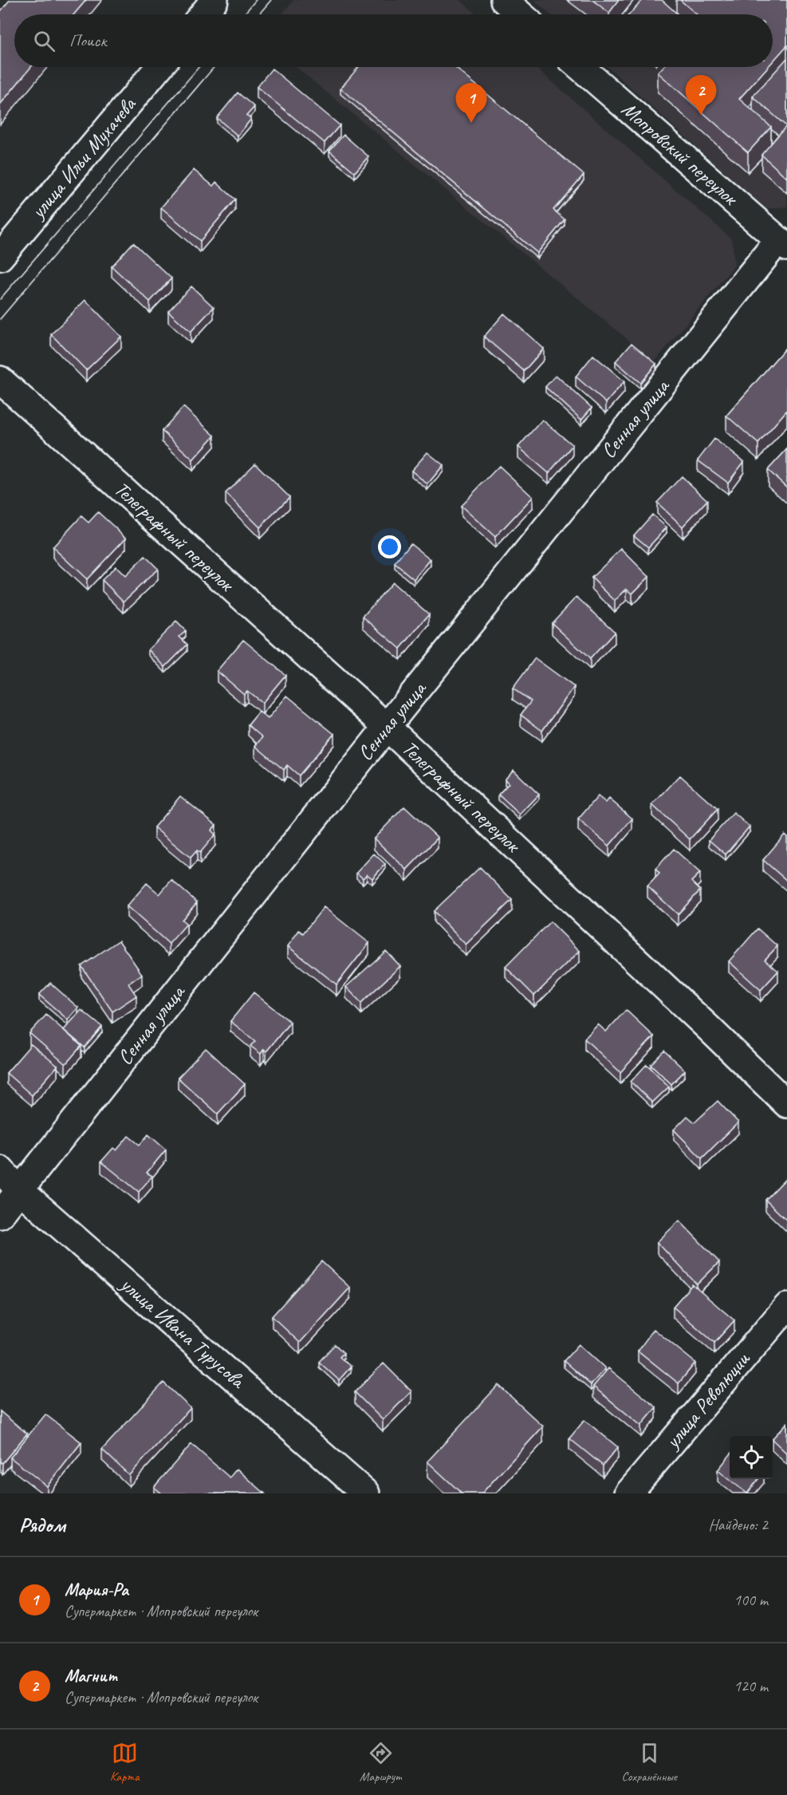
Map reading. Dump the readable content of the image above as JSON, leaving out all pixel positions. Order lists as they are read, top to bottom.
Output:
{
  "streets": {
    "street": [
      "Мопровский переулок",
      "улица Ильи Мухачева",
      "Сенная улица",
      "Телеграфный переулок",
      "улица Ивана Турусова",
      "улица Революции"
    ]
  },
  "crossings": [
    ["Мопровский переулок", "Сенная улица"],
    ["Сенная улица", "Телеграфный переулок"],
    ["Сенная улица", "улица Ивана Турусова"]
  ],
  "page": {
    "search": "Поиск",
    "pins": ["2", "1"],
    "heading": ["Рядом", "Найдено: 2"],
    "list": [
      {
        "mark": "1",
        "name": "Мария-Ра",
        "note": "Супермаркет · Мопровский переулок",
        "value": "100 m"
      },
      {
        "mark": "2",
        "name": "Магнит",
        "note": "Супермаркет · Мопровский переулок",
        "value": "120 m"
      }
    ],
    "nav": ["Карта", "Маршрут", "Сохранённые"]
  }
}
